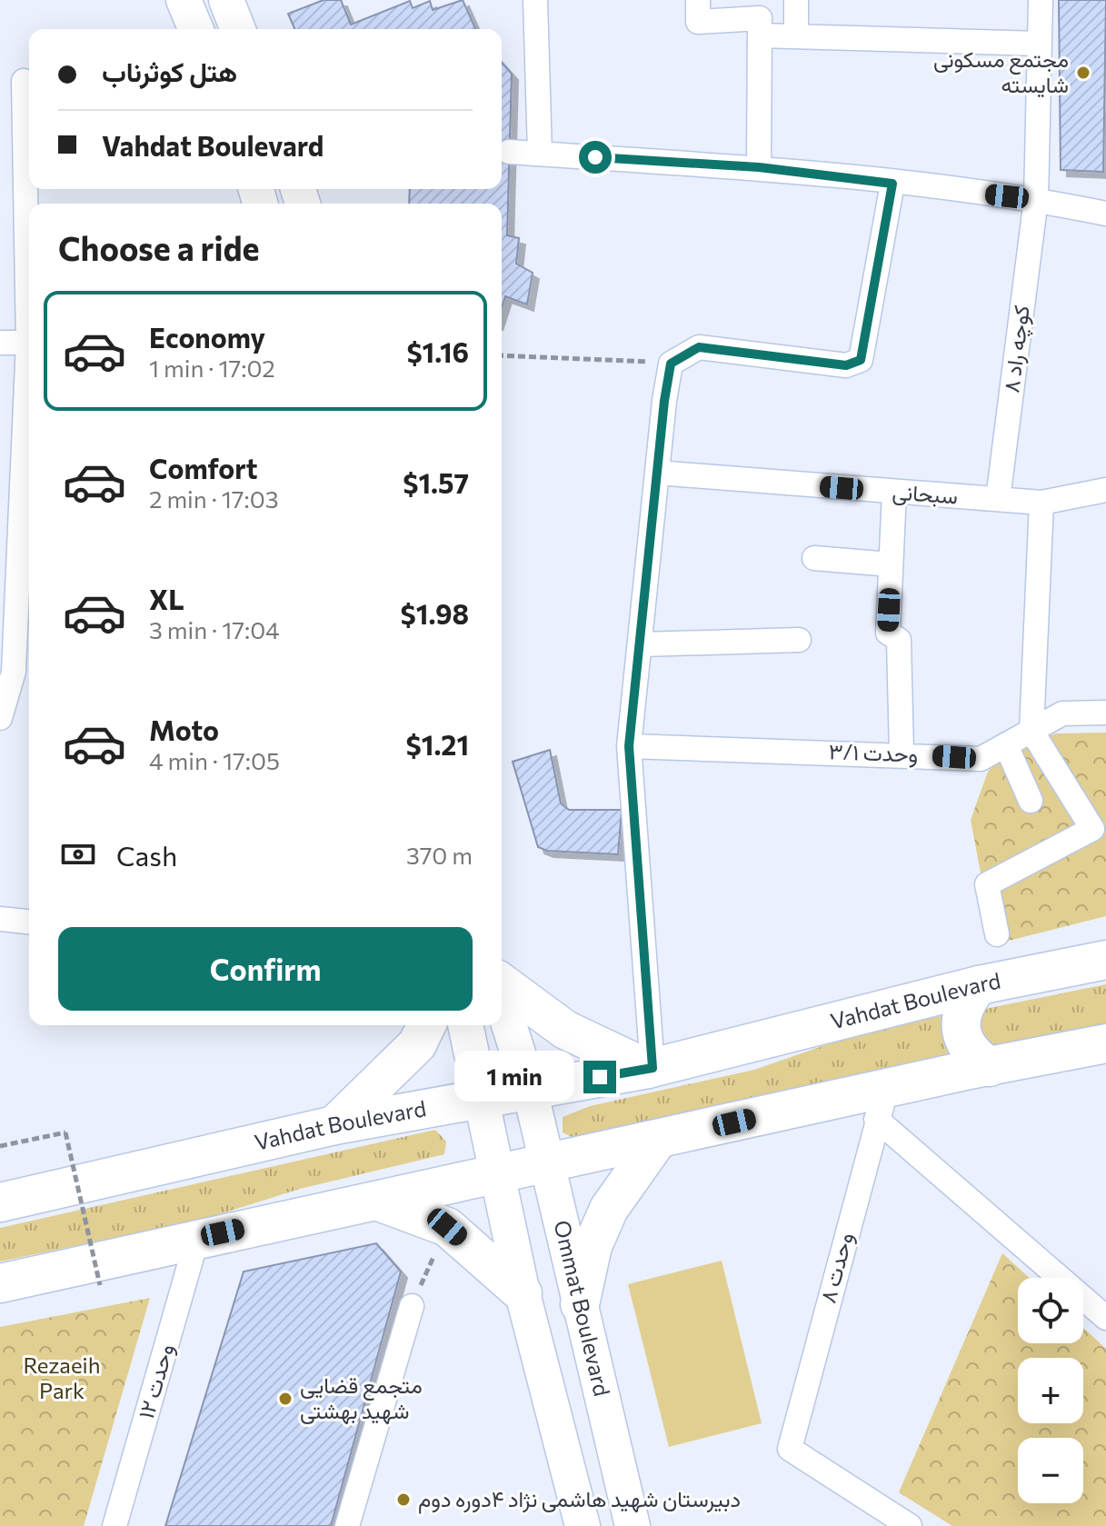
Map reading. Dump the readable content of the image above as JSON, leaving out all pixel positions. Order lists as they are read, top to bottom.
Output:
{
  "streets": {
    "main road": ["Vahdat Boulevard", "Ommat Boulevard"],
    "street": [
      "کوچه راد ۸",
      "سبحانی",
      "وحدت ۳/۱",
      "وحدت ۸",
      "وحدت ۱۲"
    ]
  },
  "crossings": [
    ["کوچه راد ۸", "سبحانی"],
    ["Vahdat Boulevard", "Ommat Boulevard"]
  ],
  "parks": ["Rezaeih Park"],
  "places": ["مجتمع مسکونی شایسته", "متجمع قضایی شهید بهشتی", "دبیرستان شهید هاشمی نژاد ۴دوره دوم"],
  "page": {
    "banner": ["هتل کوثرناب", "Vahdat Boulevard"],
    "heading": "Choose a ride",
    "list": [
      {
        "name": "Economy",
        "note": "1 min · 17:02",
        "value": "$1.16"
      },
      {
        "name": "Comfort",
        "note": "2 min · 17:03",
        "value": "$1.57"
      },
      {
        "name": "XL",
        "note": "3 min · 17:04",
        "value": "$1.98"
      },
      {
        "name": "Moto",
        "note": "4 min · 17:05",
        "value": "$1.21"
      }
    ],
    "pay": ["Cash", "370 m"],
    "buttons": "Confirm",
    "bubble": "1 min",
    "map_buttons": ["+", "−"]
  }
}
